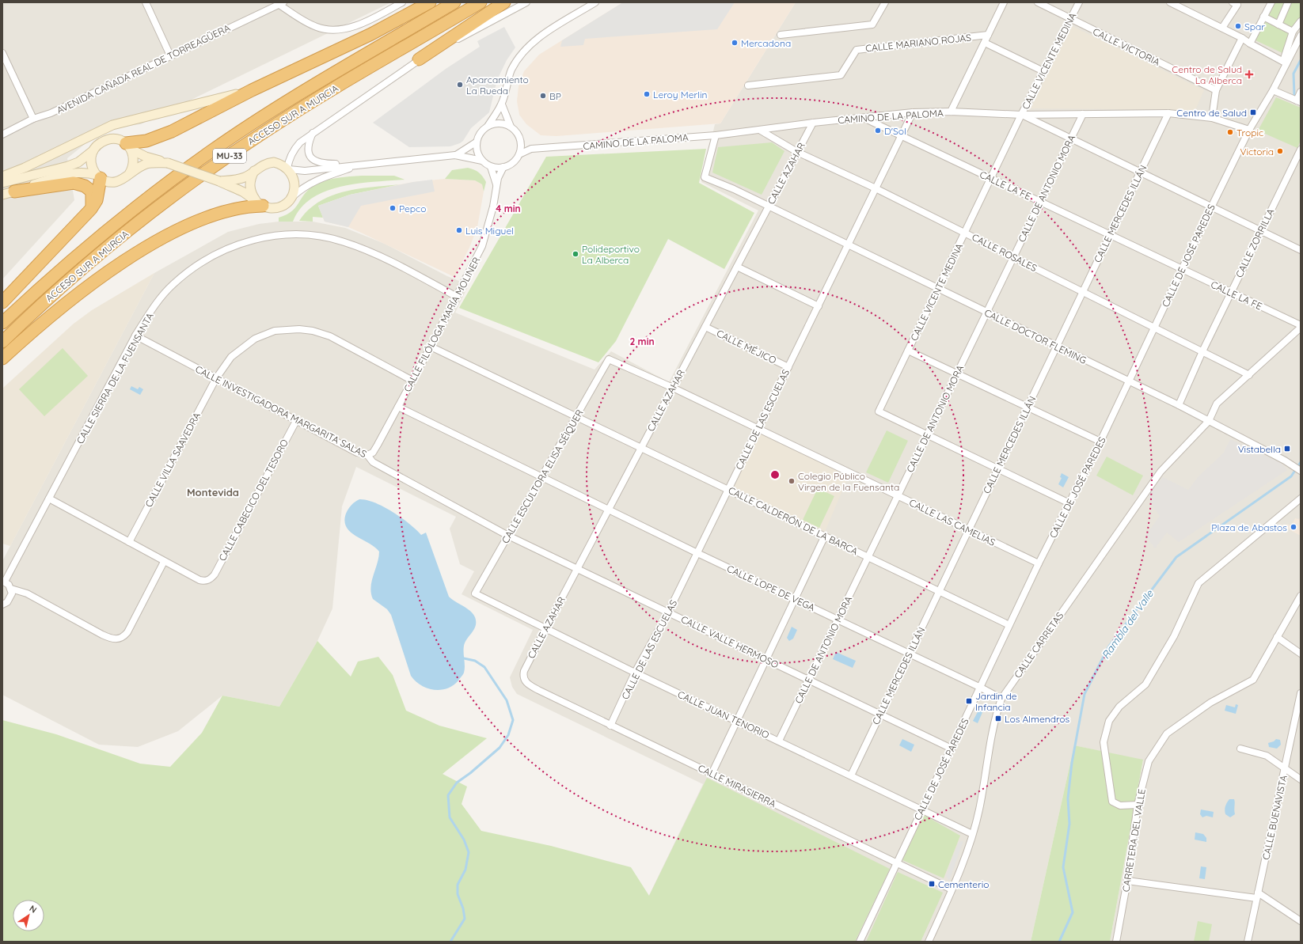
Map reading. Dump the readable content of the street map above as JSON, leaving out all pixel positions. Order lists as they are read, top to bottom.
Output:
{
  "streets": {
    "highway": ["ACCESO SUR A MURCIA", "MU-33"],
    "street": [
      "CALLE MARIANO ROJAS",
      "CALLE VICTORIA",
      "CALLE VICENTE MEDINA",
      "AVENIDA CAÑADA REAL DE TORREAGÜERA",
      "CAMINO DE LA PALOMA",
      "CALLE AZAHAR",
      "CALLE LA FE",
      "CALLE DE ANTONIO MORA",
      "CALLE MERCEDES ILLÁN",
      "CALLE ZORRILLA",
      "CALLE ROSALES",
      "CALLE DE JOSÉ PAREDES",
      "CALLE FILÓLOGA MARÍA MOLINER",
      "CALLE DOCTOR FLEMING",
      "CALLE MÉJICO",
      "CALLE SIERRA DE LA FUENSANTA",
      "CALLE INVESTIGADORA MARGARITA SALAS",
      "CALLE DE LAS ESCUELAS",
      "CALLE VILLA SAAVEDRA",
      "CALLE ESCULTORA ELISA SÉIQUER",
      "CALLE CABECICO DEL TESORO",
      "CALLE CALDERÓN DE LA BARCA",
      "CALLE LAS CAMELIAS",
      "CALLE LOPE DE VEGA",
      "CALLE VALLE HERMOSO",
      "CALLE CARRETAS",
      "CALLE JUAN TENORIO",
      "CALLE MIRASIERRA",
      "CALLE BUENAVISTA",
      "CARRETERA DEL VALLE"
    ]
  },
  "crossings": [
    ["CALLE VICTORIA", "CALLE VICENTE MEDINA"],
    ["CALLE VICENTE MEDINA", "CAMINO DE LA PALOMA"],
    ["CALLE VICENTE MEDINA", "CALLE LA FE"],
    ["CALLE VICENTE MEDINA", "CALLE DE ANTONIO MORA"],
    ["CALLE VICENTE MEDINA", "CALLE ROSALES"],
    ["CALLE VICENTE MEDINA", "CALLE DOCTOR FLEMING"],
    ["CAMINO DE LA PALOMA", "CALLE AZAHAR"],
    ["CAMINO DE LA PALOMA", "CALLE LA FE"],
    ["CAMINO DE LA PALOMA", "CALLE DE ANTONIO MORA"],
    ["CAMINO DE LA PALOMA", "CALLE MERCEDES ILLÁN"],
    ["CAMINO DE LA PALOMA", "CALLE ROSALES"],
    ["CAMINO DE LA PALOMA", "CALLE DE JOSÉ PAREDES"],
    ["CAMINO DE LA PALOMA", "CALLE FILÓLOGA MARÍA MOLINER"],
    ["CAMINO DE LA PALOMA", "CALLE DOCTOR FLEMING"],
    ["CAMINO DE LA PALOMA", "CALLE DE LAS ESCUELAS"],
    ["CALLE AZAHAR", "CALLE ROSALES"],
    ["CALLE AZAHAR", "CALLE DOCTOR FLEMING"],
    ["CALLE AZAHAR", "CALLE MÉJICO"],
    ["CALLE AZAHAR", "CALLE CALDERÓN DE LA BARCA"],
    ["CALLE AZAHAR", "CALLE LAS CAMELIAS"],
    ["CALLE AZAHAR", "CALLE LOPE DE VEGA"],
    ["CALLE AZAHAR", "CALLE VALLE HERMOSO"],
    ["CALLE AZAHAR", "CALLE JUAN TENORIO"],
    ["CALLE AZAHAR", "CALLE MIRASIERRA"],
    ["CALLE LA FE", "CALLE DE ANTONIO MORA"],
    ["CALLE LA FE", "CALLE MERCEDES ILLÁN"],
    ["CALLE LA FE", "CALLE ZORRILLA"],
    ["CALLE LA FE", "CALLE DE JOSÉ PAREDES"],
    ["CALLE LA FE", "CALLE DE LAS ESCUELAS"],
    ["CALLE LA FE", "CALLE CARRETAS"],
    ["CALLE DE ANTONIO MORA", "CALLE ROSALES"],
    ["CALLE DE ANTONIO MORA", "CALLE DOCTOR FLEMING"],
    ["CALLE DE ANTONIO MORA", "CALLE CALDERÓN DE LA BARCA"],
    ["CALLE DE ANTONIO MORA", "CALLE LAS CAMELIAS"],
    ["CALLE DE ANTONIO MORA", "CALLE LOPE DE VEGA"],
    ["CALLE DE ANTONIO MORA", "CALLE VALLE HERMOSO"],
    ["CALLE DE ANTONIO MORA", "CALLE JUAN TENORIO"],
    ["CALLE MERCEDES ILLÁN", "CALLE ROSALES"],
    ["CALLE MERCEDES ILLÁN", "CALLE DOCTOR FLEMING"],
    ["CALLE MERCEDES ILLÁN", "CALLE CALDERÓN DE LA BARCA"],
    ["CALLE MERCEDES ILLÁN", "CALLE LAS CAMELIAS"],
    ["CALLE MERCEDES ILLÁN", "CALLE LOPE DE VEGA"],
    ["CALLE MERCEDES ILLÁN", "CALLE VALLE HERMOSO"],
    ["CALLE MERCEDES ILLÁN", "CALLE JUAN TENORIO"],
    ["CALLE ZORRILLA", "CALLE ROSALES"],
    ["CALLE ZORRILLA", "CALLE DOCTOR FLEMING"],
    ["CALLE ROSALES", "CALLE DE JOSÉ PAREDES"],
    ["CALLE ROSALES", "CALLE DE LAS ESCUELAS"],
    ["CALLE ROSALES", "CALLE CARRETAS"],
    ["CALLE DE JOSÉ PAREDES", "CALLE DOCTOR FLEMING"],
    ["CALLE DE JOSÉ PAREDES", "CALLE CALDERÓN DE LA BARCA"],
    ["CALLE DE JOSÉ PAREDES", "CALLE LAS CAMELIAS"],
    ["CALLE DE JOSÉ PAREDES", "CALLE LOPE DE VEGA"],
    ["CALLE DE JOSÉ PAREDES", "CALLE VALLE HERMOSO"],
    ["CALLE DE JOSÉ PAREDES", "CALLE JUAN TENORIO"],
    ["CALLE DE JOSÉ PAREDES", "CALLE MIRASIERRA"],
    ["CALLE FILÓLOGA MARÍA MOLINER", "CALLE SIERRA DE LA FUENSANTA"],
    ["CALLE FILÓLOGA MARÍA MOLINER", "CALLE INVESTIGADORA MARGARITA SALAS"],
    ["CALLE FILÓLOGA MARÍA MOLINER", "CALLE VILLA SAAVEDRA"],
    ["CALLE FILÓLOGA MARÍA MOLINER", "CALLE CALDERÓN DE LA BARCA"],
    ["CALLE FILÓLOGA MARÍA MOLINER", "CALLE LOPE DE VEGA"],
    ["CALLE DOCTOR FLEMING", "CALLE DE LAS ESCUELAS"],
    ["CALLE DOCTOR FLEMING", "CALLE CARRETAS"],
    ["CALLE MÉJICO", "CALLE DE LAS ESCUELAS"],
    ["CALLE SIERRA DE LA FUENSANTA", "CALLE INVESTIGADORA MARGARITA SALAS"],
    ["CALLE INVESTIGADORA MARGARITA SALAS", "CALLE VILLA SAAVEDRA"],
    ["CALLE INVESTIGADORA MARGARITA SALAS", "CALLE ESCULTORA ELISA SÉIQUER"],
    ["CALLE INVESTIGADORA MARGARITA SALAS", "CALLE CABECICO DEL TESORO"],
    ["CALLE INVESTIGADORA MARGARITA SALAS", "CALLE VALLE HERMOSO"],
    ["CALLE DE LAS ESCUELAS", "CALLE CALDERÓN DE LA BARCA"],
    ["CALLE DE LAS ESCUELAS", "CALLE LAS CAMELIAS"],
    ["CALLE DE LAS ESCUELAS", "CALLE LOPE DE VEGA"],
    ["CALLE DE LAS ESCUELAS", "CALLE VALLE HERMOSO"],
    ["CALLE DE LAS ESCUELAS", "CALLE JUAN TENORIO"],
    ["CALLE DE LAS ESCUELAS", "CALLE MIRASIERRA"],
    ["CALLE ESCULTORA ELISA SÉIQUER", "CALLE CALDERÓN DE LA BARCA"],
    ["CALLE ESCULTORA ELISA SÉIQUER", "CALLE LAS CAMELIAS"],
    ["CALLE ESCULTORA ELISA SÉIQUER", "CALLE LOPE DE VEGA"],
    ["CALLE ESCULTORA ELISA SÉIQUER", "CALLE VALLE HERMOSO"],
    ["CALLE ESCULTORA ELISA SÉIQUER", "CALLE JUAN TENORIO"],
    ["CALLE LOPE DE VEGA", "CALLE CARRETAS"],
    ["CALLE CARRETAS", "CALLE JUAN TENORIO"],
    ["CALLE CARRETAS", "CALLE MIRASIERRA"]
  ],
  "districts": ["Montevida"],
  "water": ["Rambla del Valle"],
  "places": {
    "other": [
      "Spar",
      "Mercadona",
      "Aparcamiento La Rueda",
      "Leroy Merlin",
      "BP",
      "D'Sol",
      "Tropic",
      "Victoria",
      "Pepco",
      "Luis Miguel",
      "Polideportivo La Alberca",
      "Colegio Público Virgen de la Fuensanta",
      "Plaza de Abastos"
    ],
    "health": ["Centro de Salud La Alberca"],
    "transit": [
      "Centro de Salud",
      "Vistabella",
      "Jardin de Infancia",
      "Los Almendros",
      "Cementerio"
    ]
  },
  "north": "top right",
  "rings": ["4 min", "2 min"]
}
